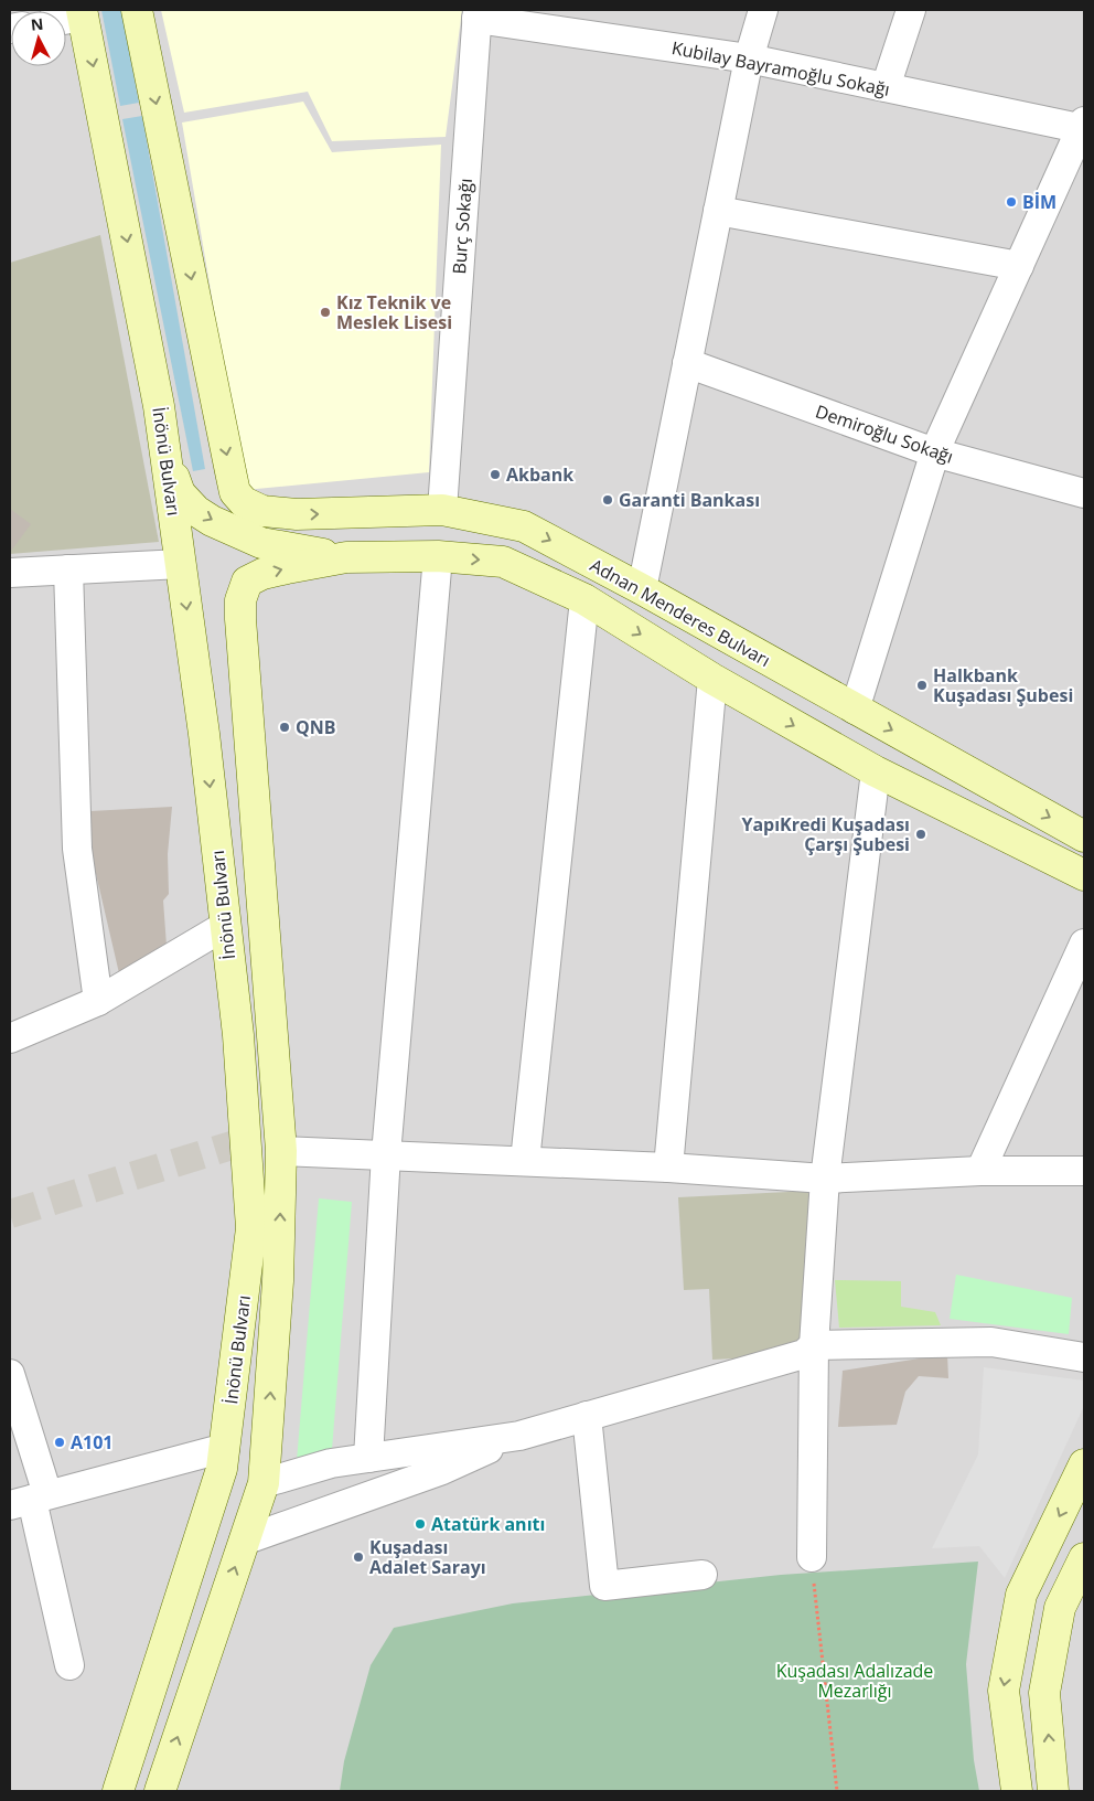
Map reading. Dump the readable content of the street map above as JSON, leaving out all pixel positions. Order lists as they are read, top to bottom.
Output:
{
  "streets": {
    "main road": ["İnönü Bulvarı", "Adnan Menderes Bulvarı"],
    "street": ["Kubilay Bayramoğlu Sokağı", "Burç Sokağı", "Demiroğlu Sokağı"]
  },
  "crossings": [
    ["Kubilay Bayramoğlu Sokağı", "Burç Sokağı"],
    ["Burç Sokağı", "Adnan Menderes Bulvarı"],
    ["İnönü Bulvarı", "Adnan Menderes Bulvarı"]
  ],
  "one_way": ["Adnan Menderes Bulvarı"],
  "parks": ["Kuşadası Adalızade Mezarlığı"],
  "places": [
    "BİM",
    "Kız Teknik ve Meslek Lisesi",
    "Akbank",
    "Garanti Bankası",
    "Halkbank Kuşadası Şubesi",
    "QNB",
    "YapıKredi Kuşadası Çarşı Şubesi",
    "A101",
    "Atatürk anıtı",
    "Kuşadası Adalet Sarayı"
  ],
  "north": "top"
}
